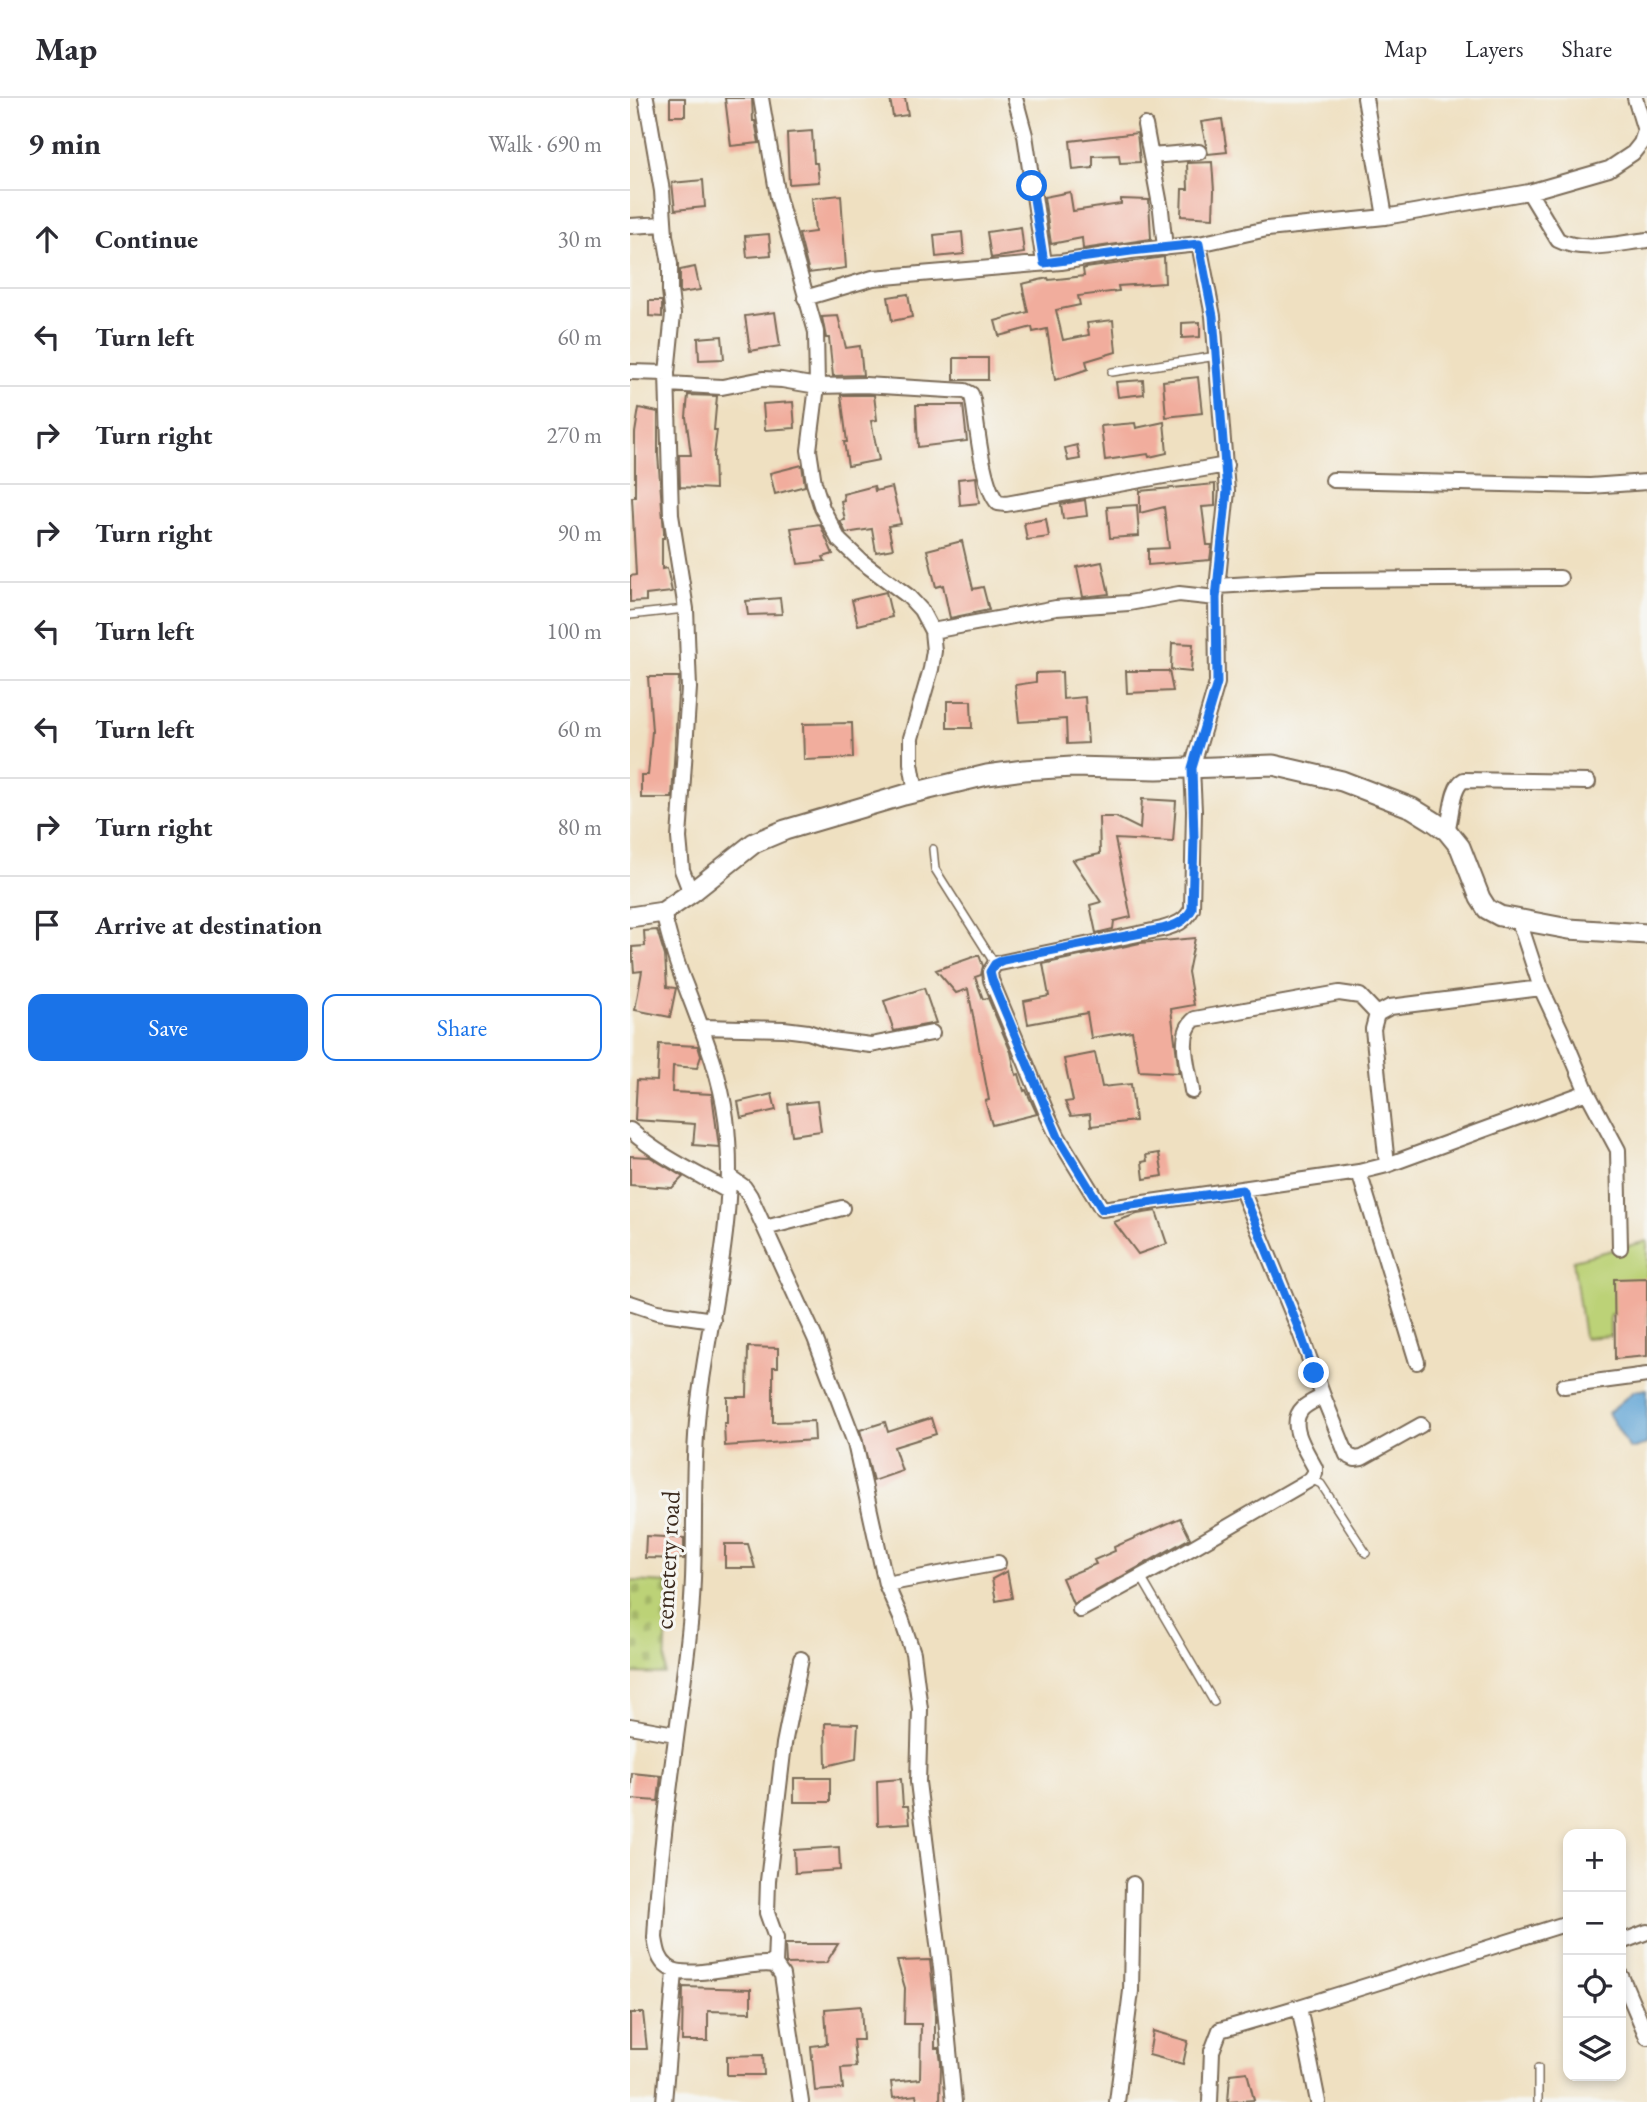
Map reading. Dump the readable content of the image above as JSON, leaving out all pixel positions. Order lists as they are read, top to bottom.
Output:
{
  "streets": {
    "street": ["cemetery road"]
  },
  "page": {
    "header": "Map",
    "nav": ["Map", "Layers", "Share"],
    "heading": ["9 min", "Walk · 690 m"],
    "list": [
      ["Continue", "30 m"],
      ["Turn left", "60 m"],
      ["Turn right", "270 m"],
      ["Turn right", "90 m"],
      ["Turn left", "100 m"],
      ["Turn left", "60 m"],
      ["Turn right", "80 m"],
      "Arrive at destination"
    ],
    "buttons": ["Save", "Share"],
    "map_buttons": ["+", "−"]
  }
}
